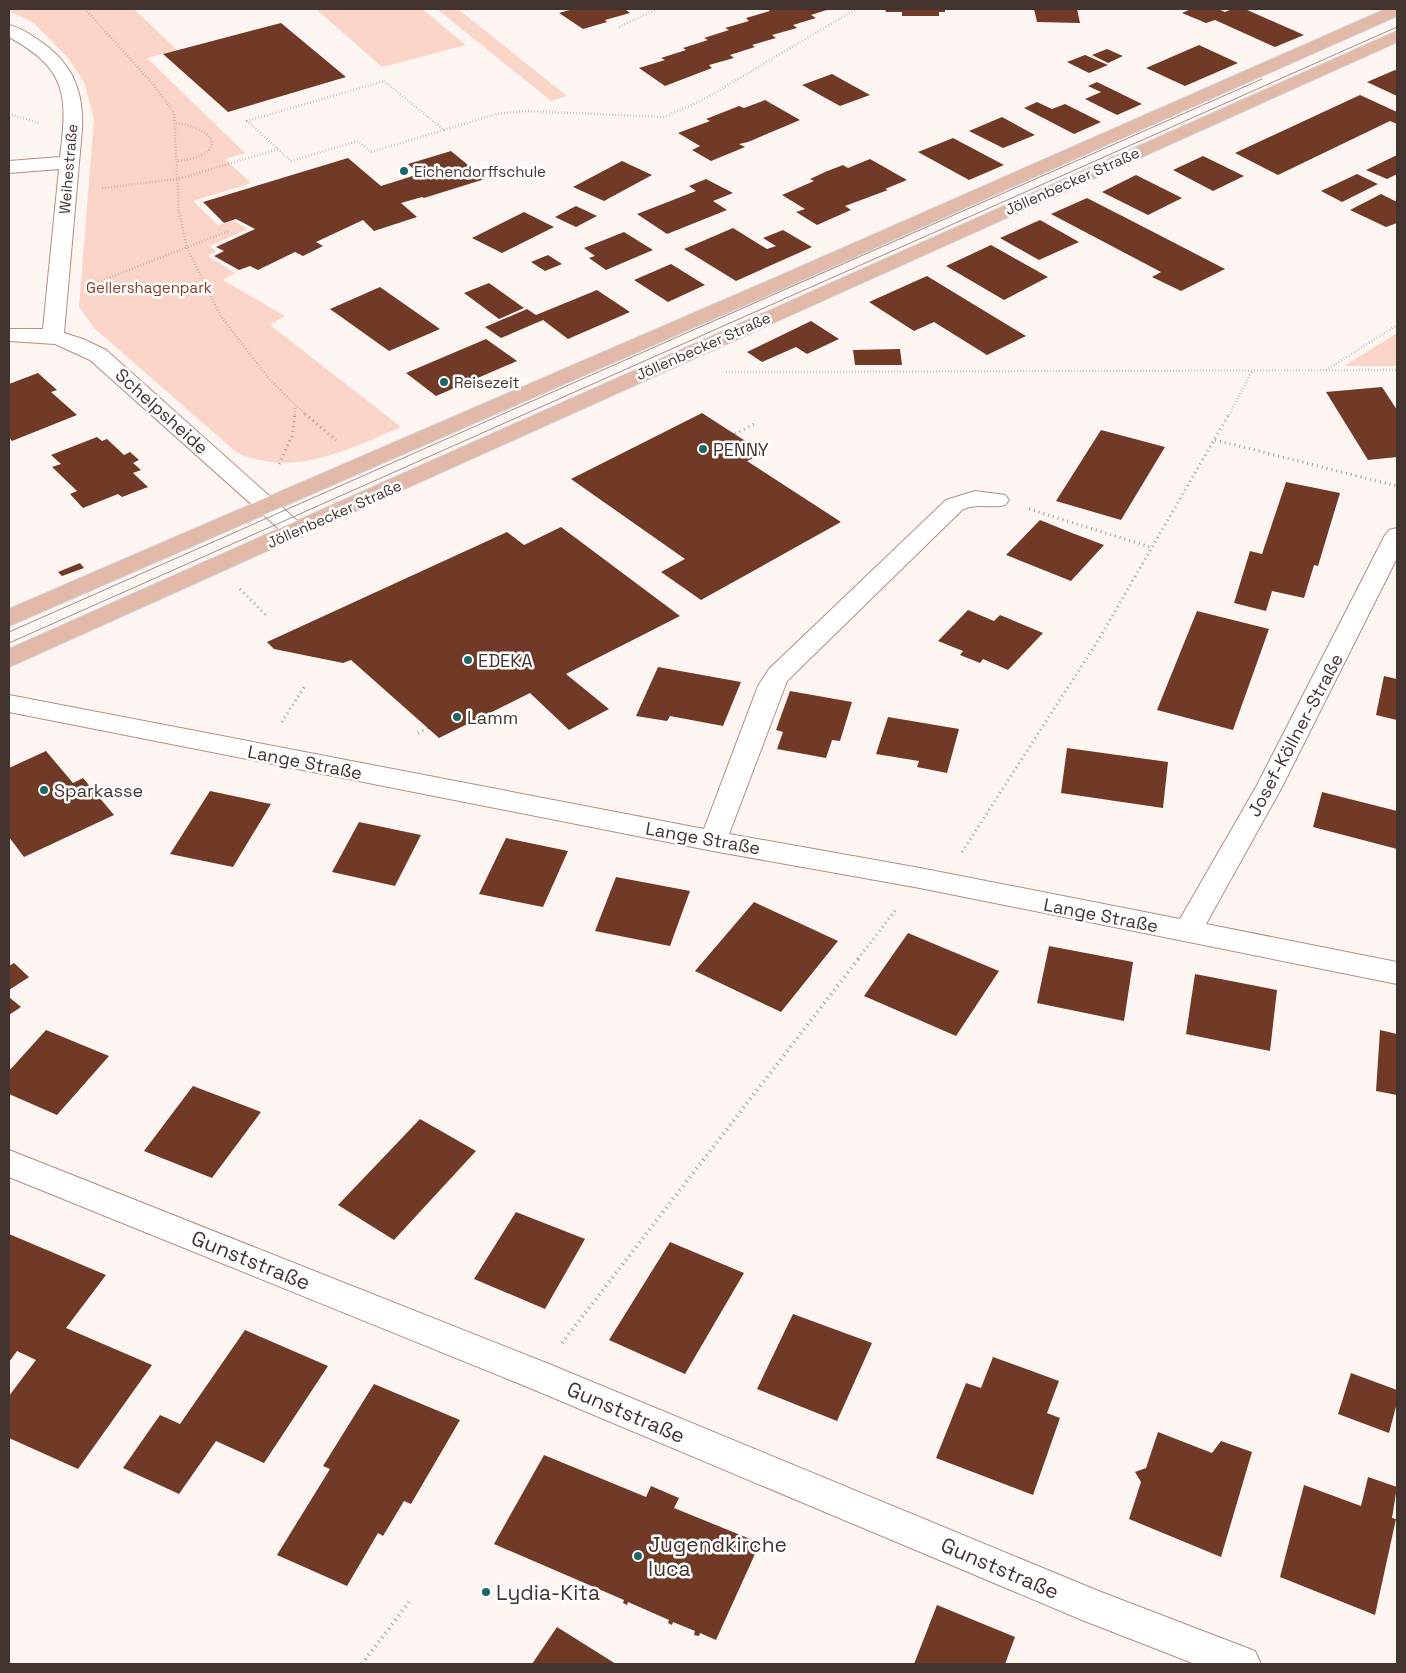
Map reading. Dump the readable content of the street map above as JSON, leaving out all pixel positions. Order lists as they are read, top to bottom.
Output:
{
  "streets": {
    "main road": ["Jöllenbecker Straße"],
    "street": [
      "Weihestraße",
      "Schelpsheide",
      "Josef-Köllner-Straße",
      "Lange Straße",
      "Gunststraße"
    ]
  },
  "crossings": [
    ["Weihestraße", "Schelpsheide"],
    ["Jöllenbecker Straße", "Schelpsheide"],
    ["Josef-Köllner-Straße", "Lange Straße"]
  ],
  "parks": ["Gellershagenpark"],
  "places": [
    "Eichendorffschule",
    "Reisezeit",
    "PENNY",
    "EDEKA",
    "Lamm",
    "Sparkasse",
    "Jugendkirche luca",
    "Lydia-Kita"
  ]
}
